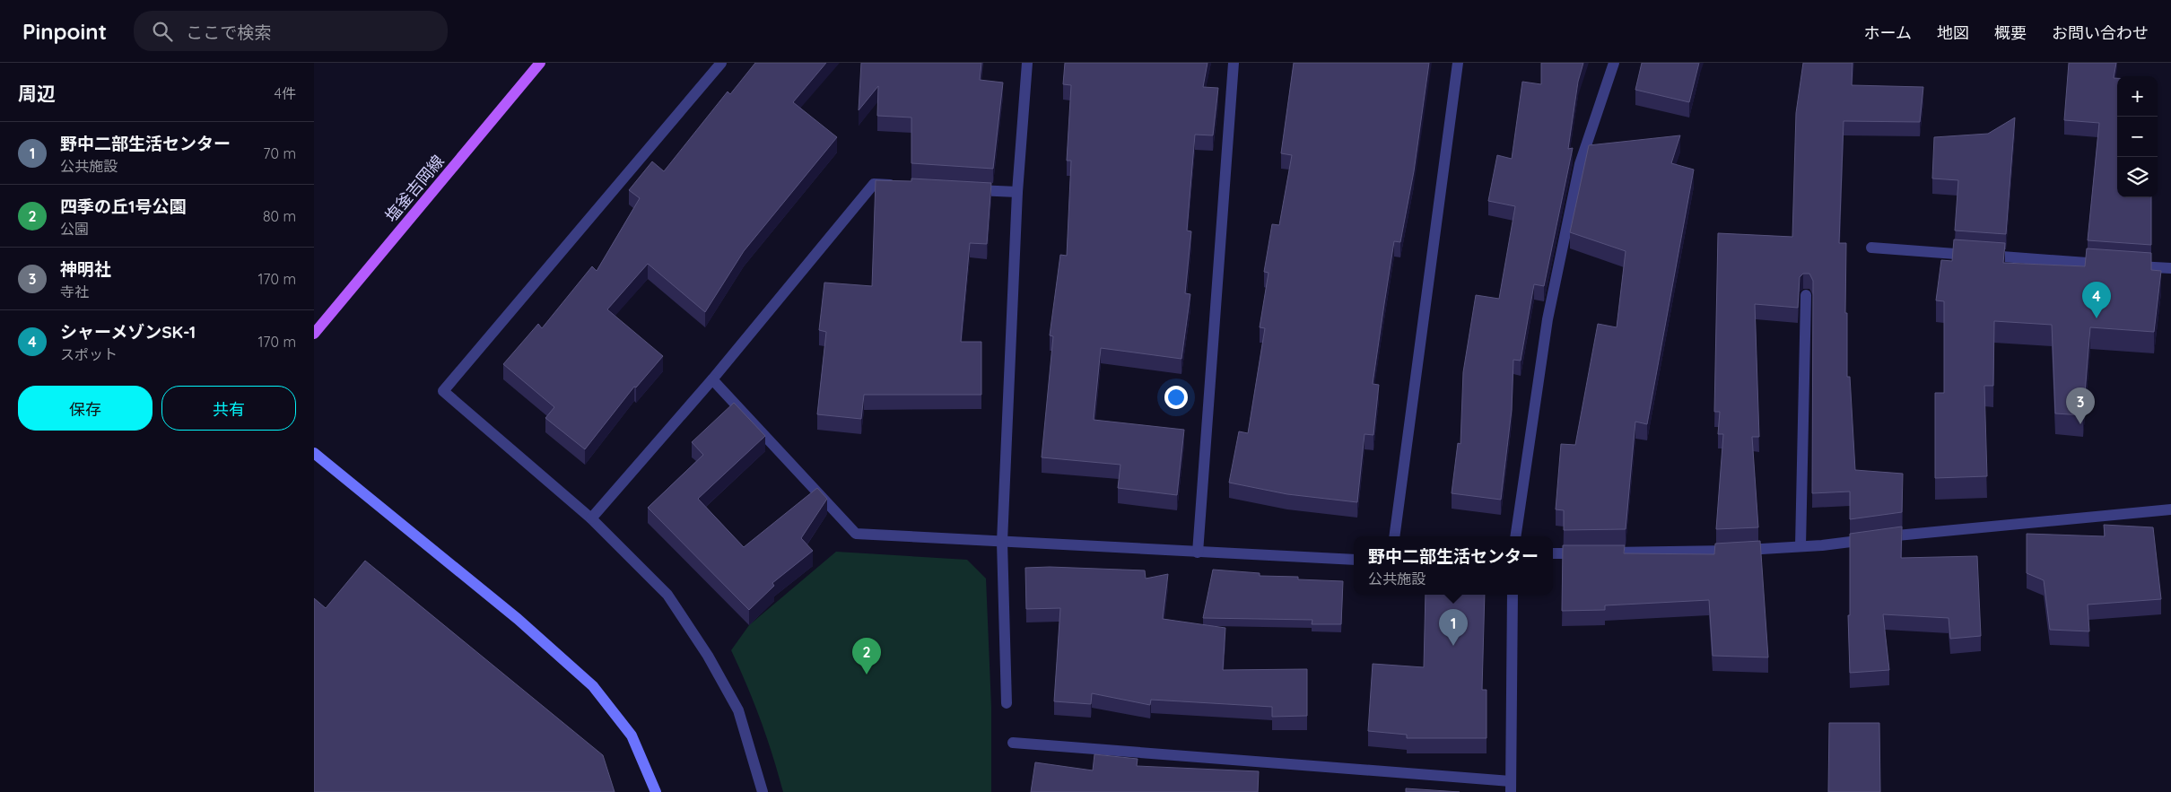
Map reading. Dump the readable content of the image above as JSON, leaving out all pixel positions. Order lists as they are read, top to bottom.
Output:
{
  "streets": {
    "main road": ["塩釜吉岡線"]
  },
  "page": {
    "header": "Pinpoint",
    "search": "ここで検索",
    "nav": [
      "ホーム",
      "地図",
      "概要",
      "お問い合わせ"
    ],
    "heading": ["周辺", "4件"],
    "map_buttons": ["+", "−"],
    "list": [
      {
        "mark": "1",
        "name": "野中二部生活センター",
        "note": "公共施設",
        "value": "70 m"
      },
      {
        "mark": "2",
        "name": "四季の丘1号公園",
        "note": "公園",
        "value": "80 m"
      },
      {
        "mark": "3",
        "name": "神明社",
        "note": "寺社",
        "value": "170 m"
      },
      {
        "mark": "4",
        "name": "シャーメゾンSK-1",
        "note": "スポット",
        "value": "170 m"
      }
    ],
    "pins": [
      "4",
      "3",
      "1",
      "2"
    ],
    "buttons": ["保存", "共有"],
    "popup": ["野中二部生活センター", "公共施設"]
  }
}
